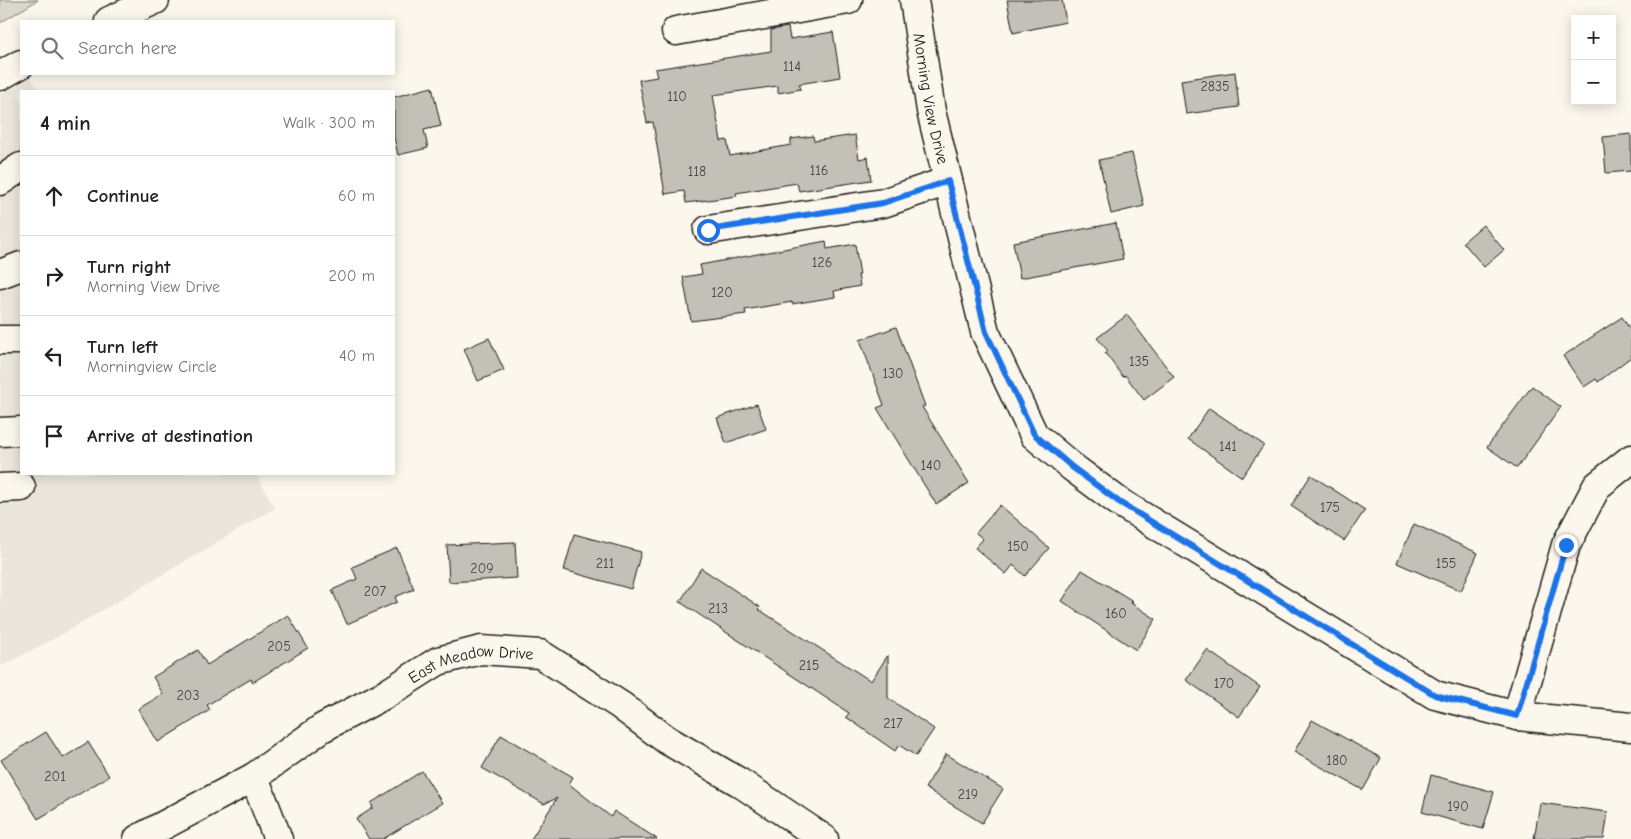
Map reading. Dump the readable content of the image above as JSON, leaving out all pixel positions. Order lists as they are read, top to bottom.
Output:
{
  "streets": {
    "street": ["Morning View Drive", "East Meadow Drive"]
  },
  "house_numbers": [
    "114",
    "2835",
    "110",
    "116",
    "118",
    "126",
    "120",
    "135",
    "130",
    "141",
    "140",
    "175",
    "150",
    "211",
    "155",
    "209",
    "207",
    "213",
    "160",
    "205",
    "215",
    "170",
    "203",
    "217",
    "180",
    "201",
    "219",
    "190"
  ],
  "page": {
    "map_buttons": ["+", "−"],
    "search": "Search here",
    "heading": ["4 min", "Walk · 300 m"],
    "list": [
      ["Continue", "60 m"],
      ["Turn right", "Morning View Drive", "200 m"],
      ["Turn left", "Morningview Circle", "40 m"],
      "Arrive at destination"
    ]
  }
}
